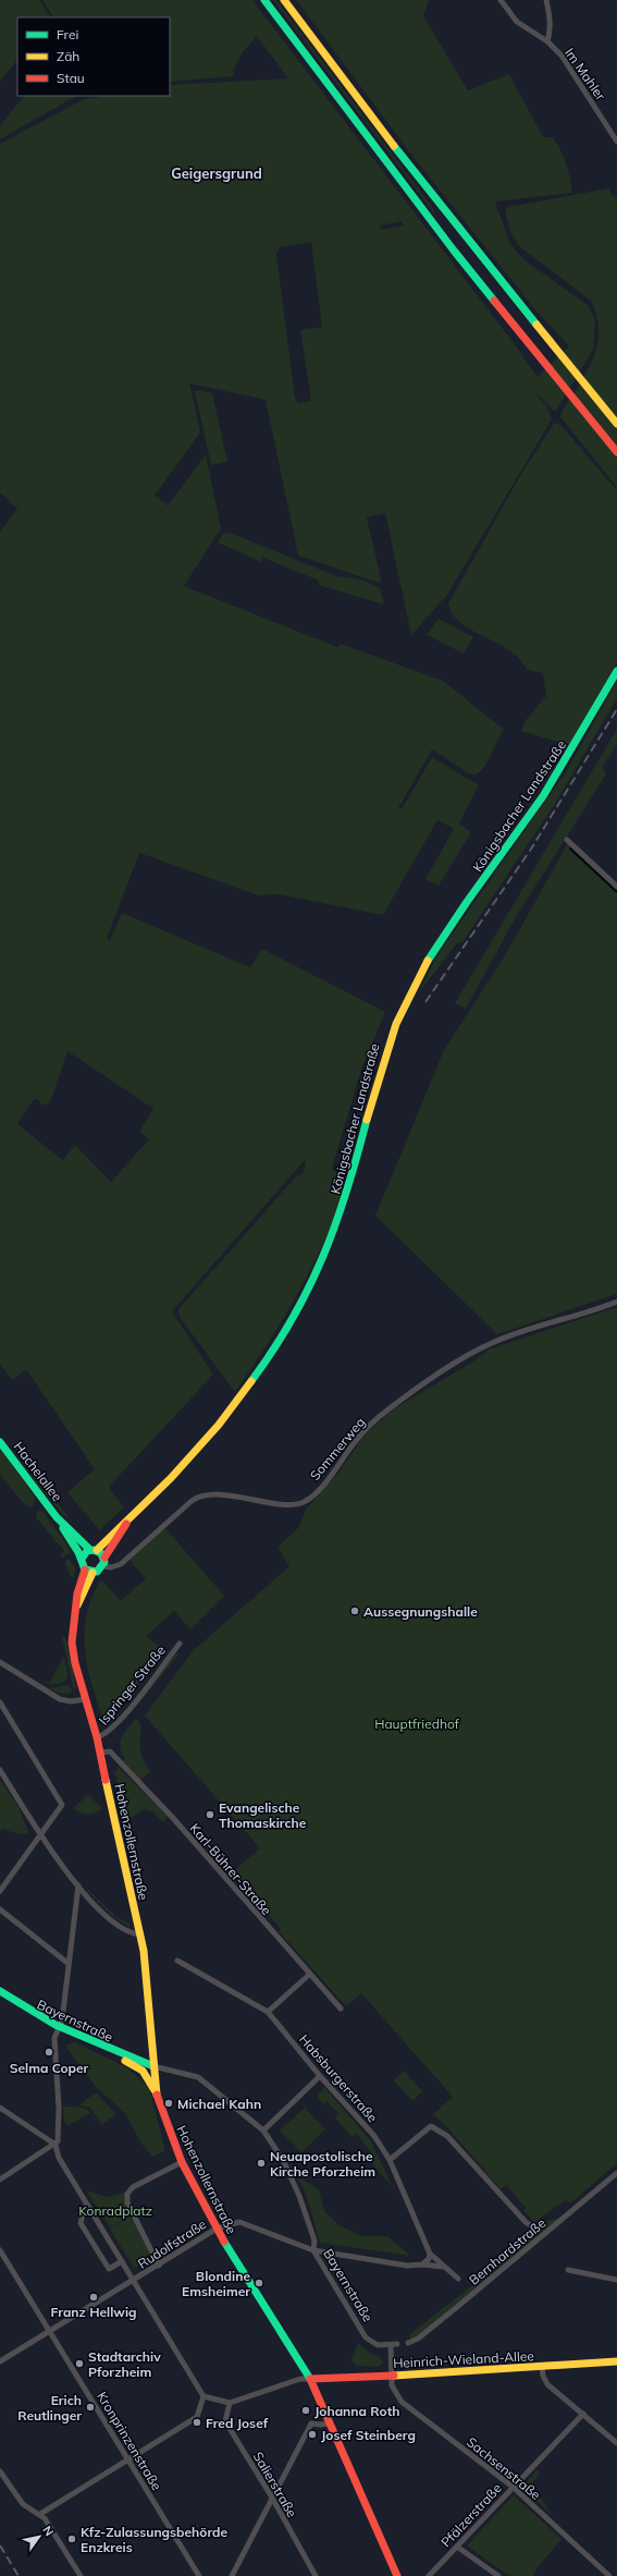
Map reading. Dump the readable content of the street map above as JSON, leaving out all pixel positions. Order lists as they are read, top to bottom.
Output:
{
  "streets": {
    "main road": [
      "Königsbacher Landstraße",
      "Hachelallee",
      "Hohenzollernstraße",
      "Bayernstraße",
      "Heinrich-Wieland-Allee"
    ],
    "street": [
      "Im Mahler",
      "Sommerweg",
      "Ispringer Straße",
      "Karl-Bührer-Straße",
      "Habsburgerstraße",
      "Rudolfstraße",
      "Bernhardstraße",
      "Kronprinzenstraße",
      "Sachsenstraße",
      "Salierstraße",
      "Pfälzerstraße"
    ]
  },
  "crossings": [
    ["Königsbacher Landstraße", "Sommerweg"],
    ["Königsbacher Landstraße", "Hachelallee"],
    ["Königsbacher Landstraße", "Hohenzollernstraße"],
    ["Sommerweg", "Hachelallee"],
    ["Sommerweg", "Hohenzollernstraße"],
    ["Hachelallee", "Hohenzollernstraße"],
    ["Ispringer Straße", "Hohenzollernstraße"],
    ["Hohenzollernstraße", "Karl-Bührer-Straße"],
    ["Hohenzollernstraße", "Bayernstraße"],
    ["Hohenzollernstraße", "Rudolfstraße"],
    ["Hohenzollernstraße", "Heinrich-Wieland-Allee"],
    ["Bayernstraße", "Rudolfstraße"],
    ["Habsburgerstraße", "Rudolfstraße"],
    ["Rudolfstraße", "Kronprinzenstraße"],
    ["Heinrich-Wieland-Allee", "Sachsenstraße"],
    ["Sachsenstraße", "Pfälzerstraße"]
  ],
  "districts": ["Geigersgrund"],
  "parks": ["Hauptfriedhof", "Konradplatz"],
  "places": [
    "Aussegnungshalle",
    "Evangelische Thomaskirche",
    "Selma Coper",
    "Michael Kahn",
    "Neuapostolische Kirche Pforzheim",
    "Blondine Emsheimer",
    "Franz Hellwig",
    "Stadtarchiv Pforzheim",
    "Erich Reutlinger",
    "Johanna Roth",
    "Fred Josef",
    "Josef Steinberg",
    "Kfz-Zulassungsbehörde Enzkreis"
  ],
  "legend": ["Frei", "Zäh", "Stau"],
  "north": "top right"
}
